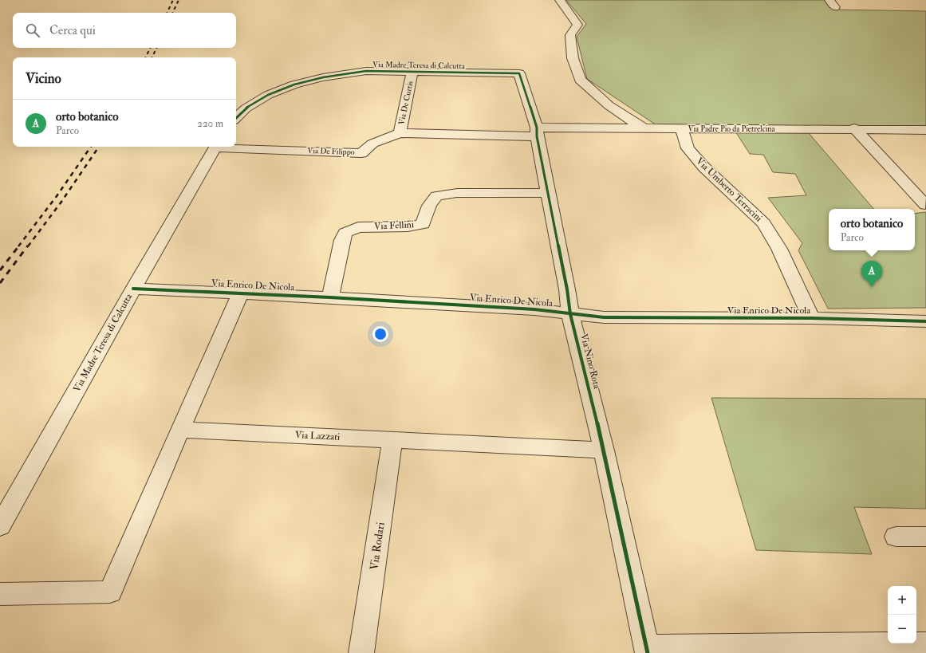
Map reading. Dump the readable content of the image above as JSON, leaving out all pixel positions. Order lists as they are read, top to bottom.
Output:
{
  "streets": {
    "street": [
      "Via Madre Teresa di Calcutta",
      "Via De Curtis",
      "Via Padre Pio da Pietrelcina",
      "Via De Filippo",
      "Via Umberto Terracini",
      "Via Fellini",
      "Via Enrico De Nicola",
      "Via Nino Rota",
      "Via Lazzati",
      "Via Rodari"
    ]
  },
  "crossings": [
    ["Via Madre Teresa di Calcutta", "Via De Curtis"],
    ["Via Madre Teresa di Calcutta", "Via Enrico De Nicola"],
    ["Via Madre Teresa di Calcutta", "Via Nino Rota"],
    ["Via De Curtis", "Via De Filippo"],
    ["Via Padre Pio da Pietrelcina", "Via De Filippo"],
    ["Via Padre Pio da Pietrelcina", "Via Umberto Terracini"],
    ["Via Padre Pio da Pietrelcina", "Via Nino Rota"],
    ["Via De Filippo", "Via Nino Rota"],
    ["Via Umberto Terracini", "Via Enrico De Nicola"],
    ["Via Fellini", "Via Enrico De Nicola"],
    ["Via Fellini", "Via Nino Rota"],
    ["Via Enrico De Nicola", "Via Nino Rota"],
    ["Via Nino Rota", "Via Lazzati"],
    ["Via Lazzati", "Via Rodari"]
  ],
  "page": {
    "search": "Cerca qui",
    "heading": "Vicino",
    "list": [
      {
        "mark": "A",
        "name": "orto botanico",
        "note": "Parco",
        "value": "220 m"
      }
    ],
    "popup": ["orto botanico", "Parco"],
    "pins": "A",
    "map_buttons": ["+", "−"]
  }
}
